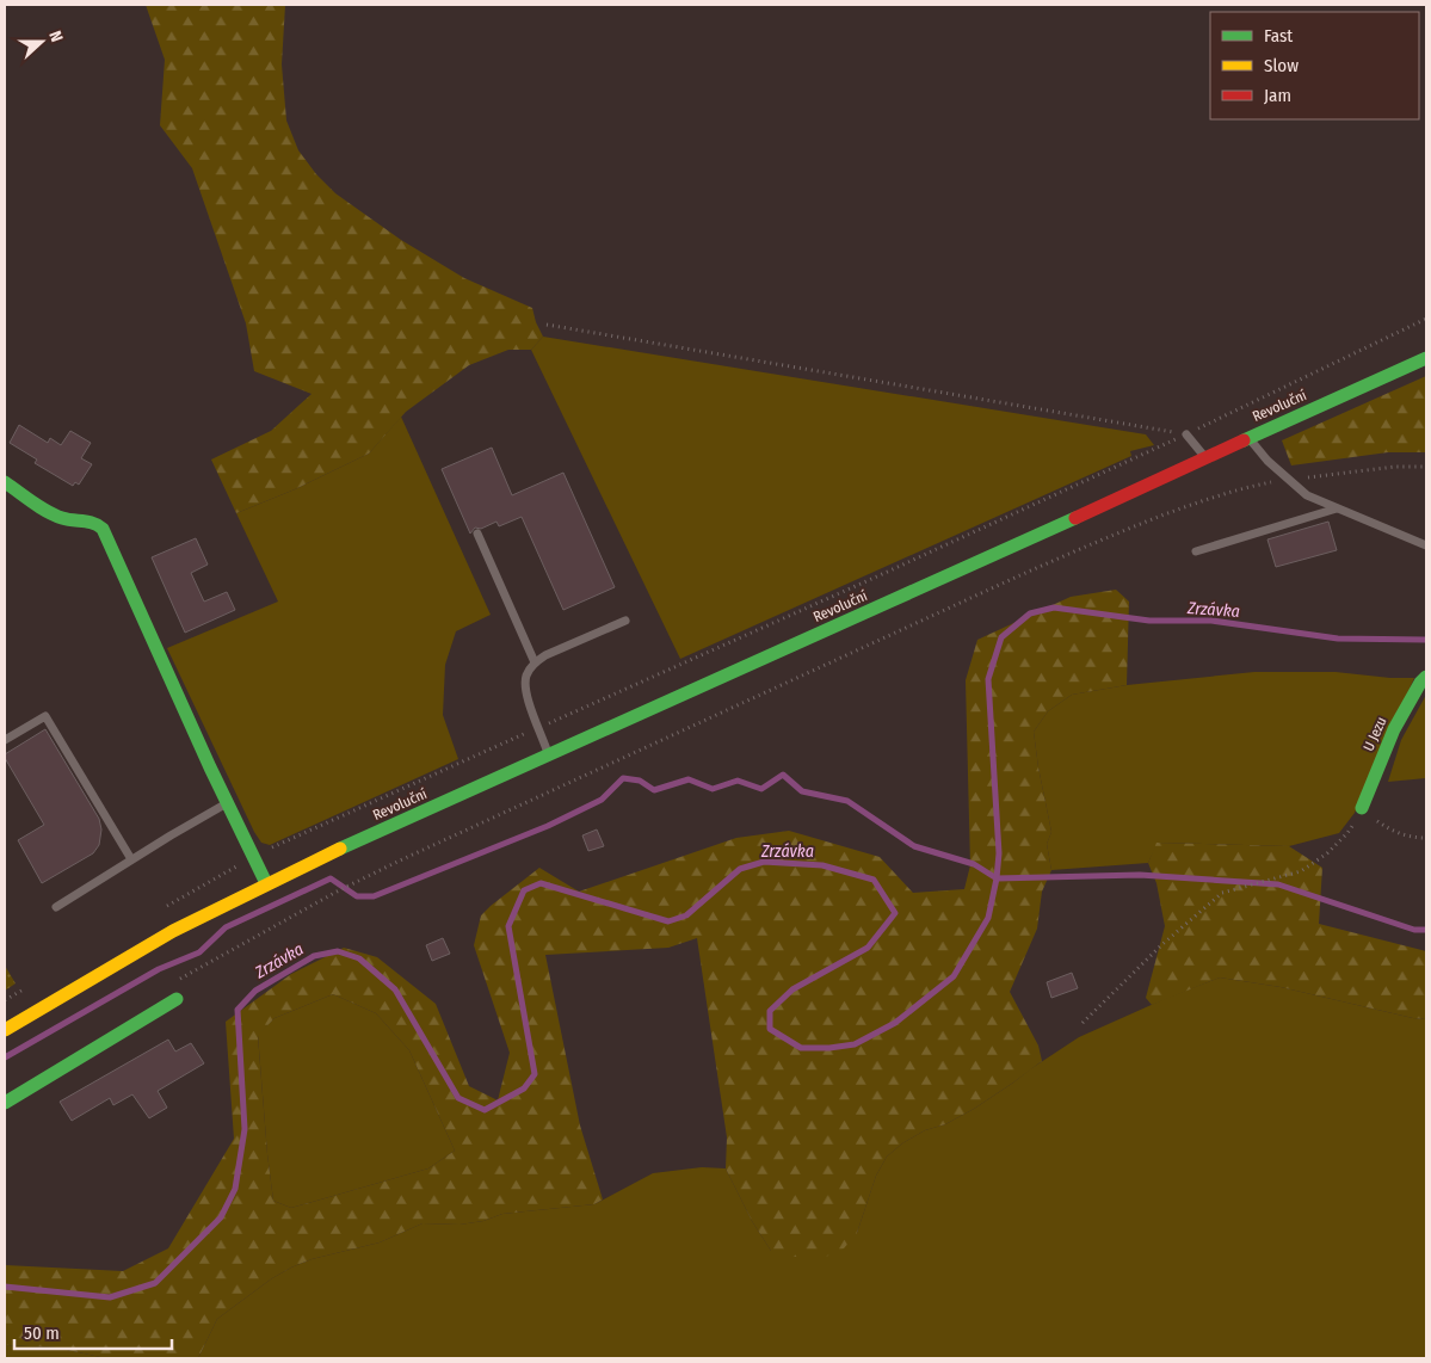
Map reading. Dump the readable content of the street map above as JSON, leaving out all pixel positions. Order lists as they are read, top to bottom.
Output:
{
  "streets": {
    "main road": ["Revoluční", "U Jezu"]
  },
  "water": ["Zrzávka"],
  "legend": ["Fast", "Slow", "Jam"],
  "scale_bar": "50 m",
  "north": "right"
}
